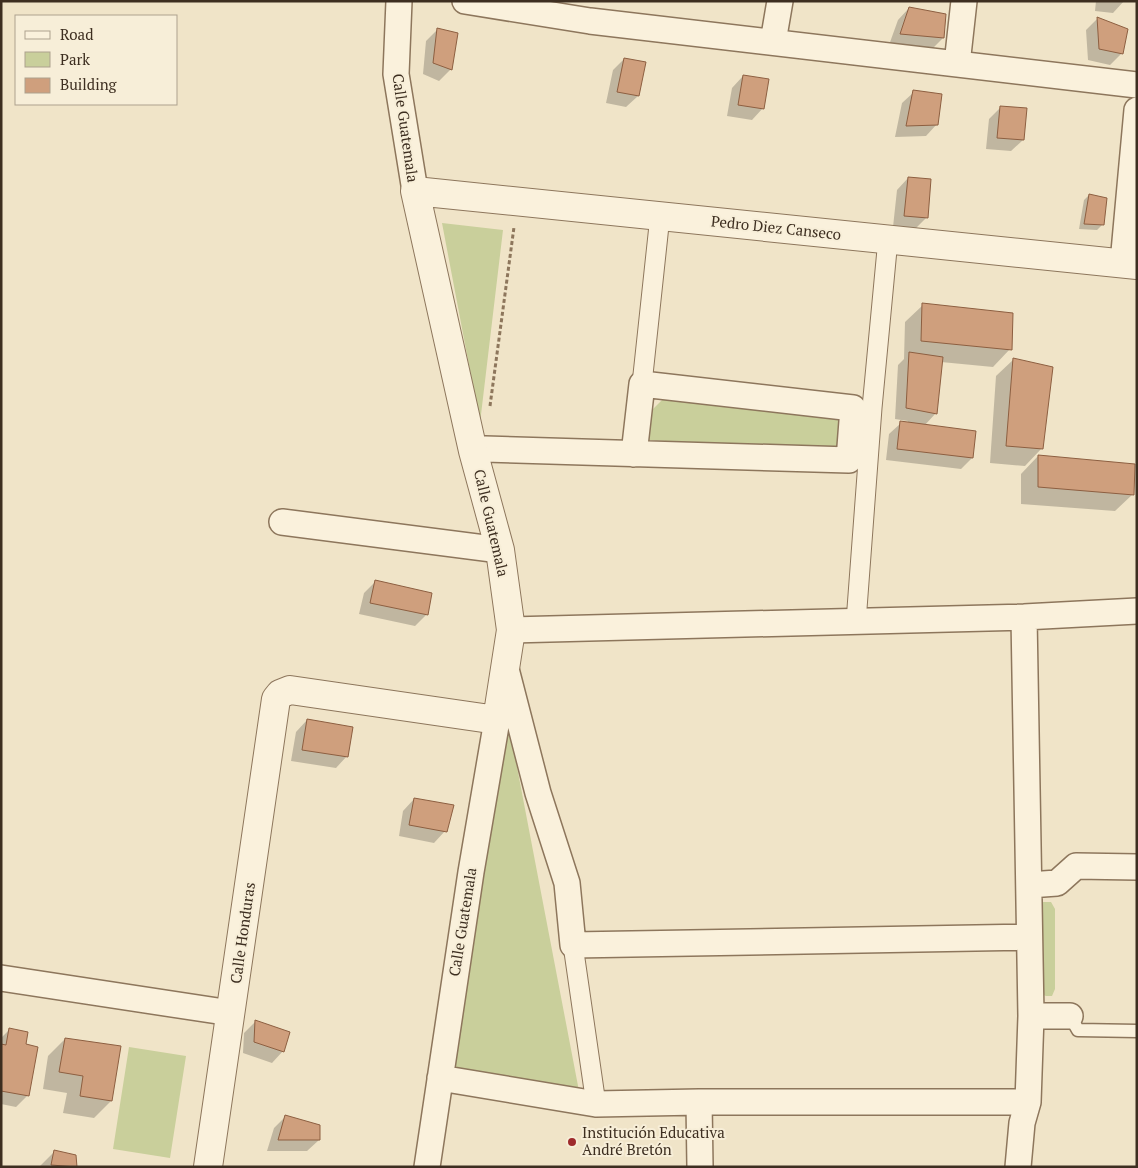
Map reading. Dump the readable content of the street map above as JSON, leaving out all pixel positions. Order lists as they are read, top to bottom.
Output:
{
  "streets": {
    "street": ["Calle Guatemala", "Pedro Diez Canseco", "Calle Honduras"]
  },
  "crossings": [
    ["Calle Guatemala", "Pedro Diez Canseco"],
    ["Calle Guatemala", "Calle Honduras"]
  ],
  "places": ["Institución Educativa André Bretón"],
  "legend": ["Road", "Park", "Building"]
}
